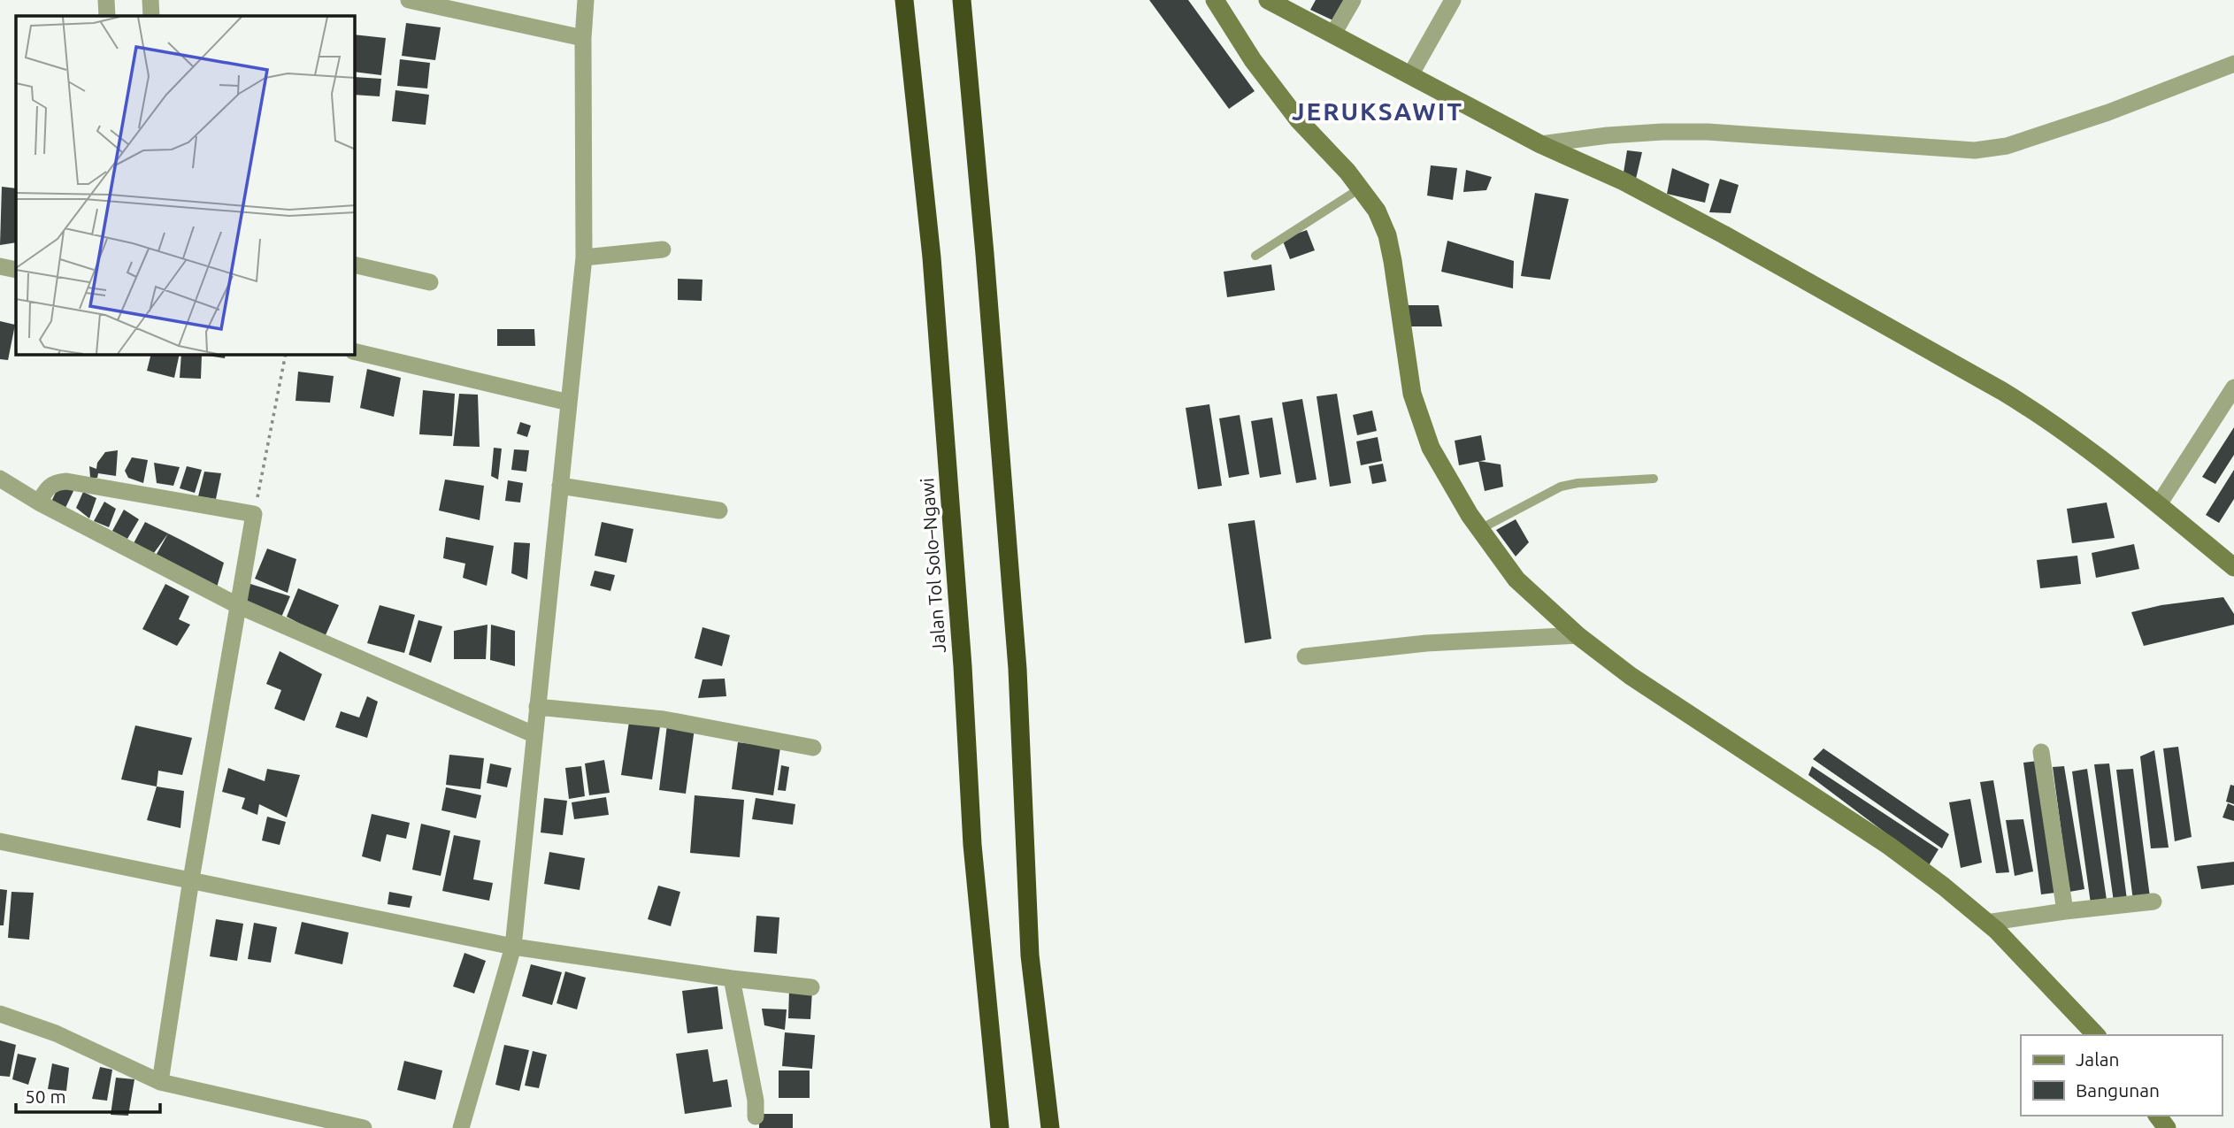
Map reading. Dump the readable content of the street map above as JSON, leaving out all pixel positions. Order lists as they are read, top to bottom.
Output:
{
  "streets": {
    "highway": ["Jalan Tol Solo–Ngawi"]
  },
  "districts": ["JERUKSAWIT"],
  "legend": ["Jalan", "Bangunan"],
  "scale_bar": "50 m"
}
